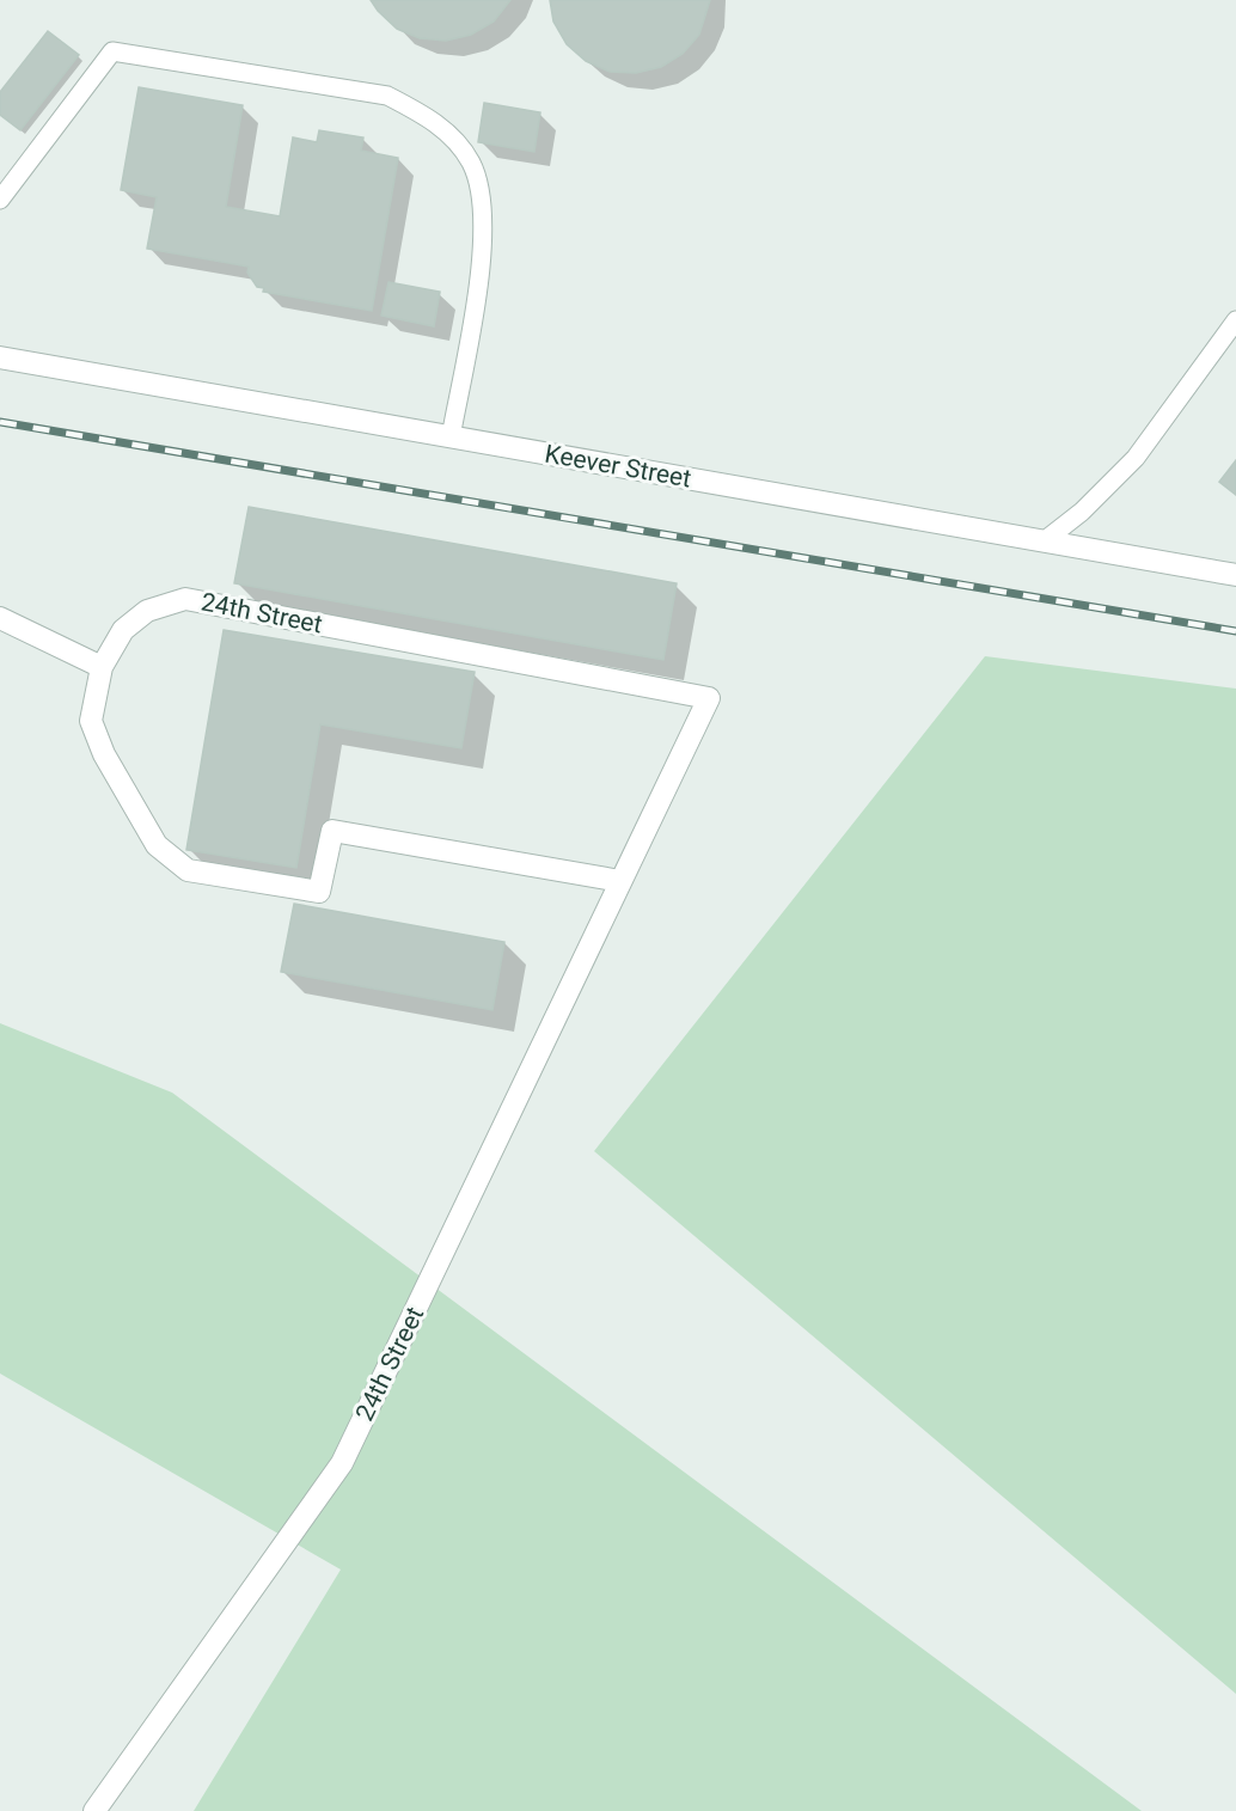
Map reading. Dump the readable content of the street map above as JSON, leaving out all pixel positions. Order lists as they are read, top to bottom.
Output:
{
  "streets": {
    "street": ["Keever Street", "24th Street"]
  }
}
